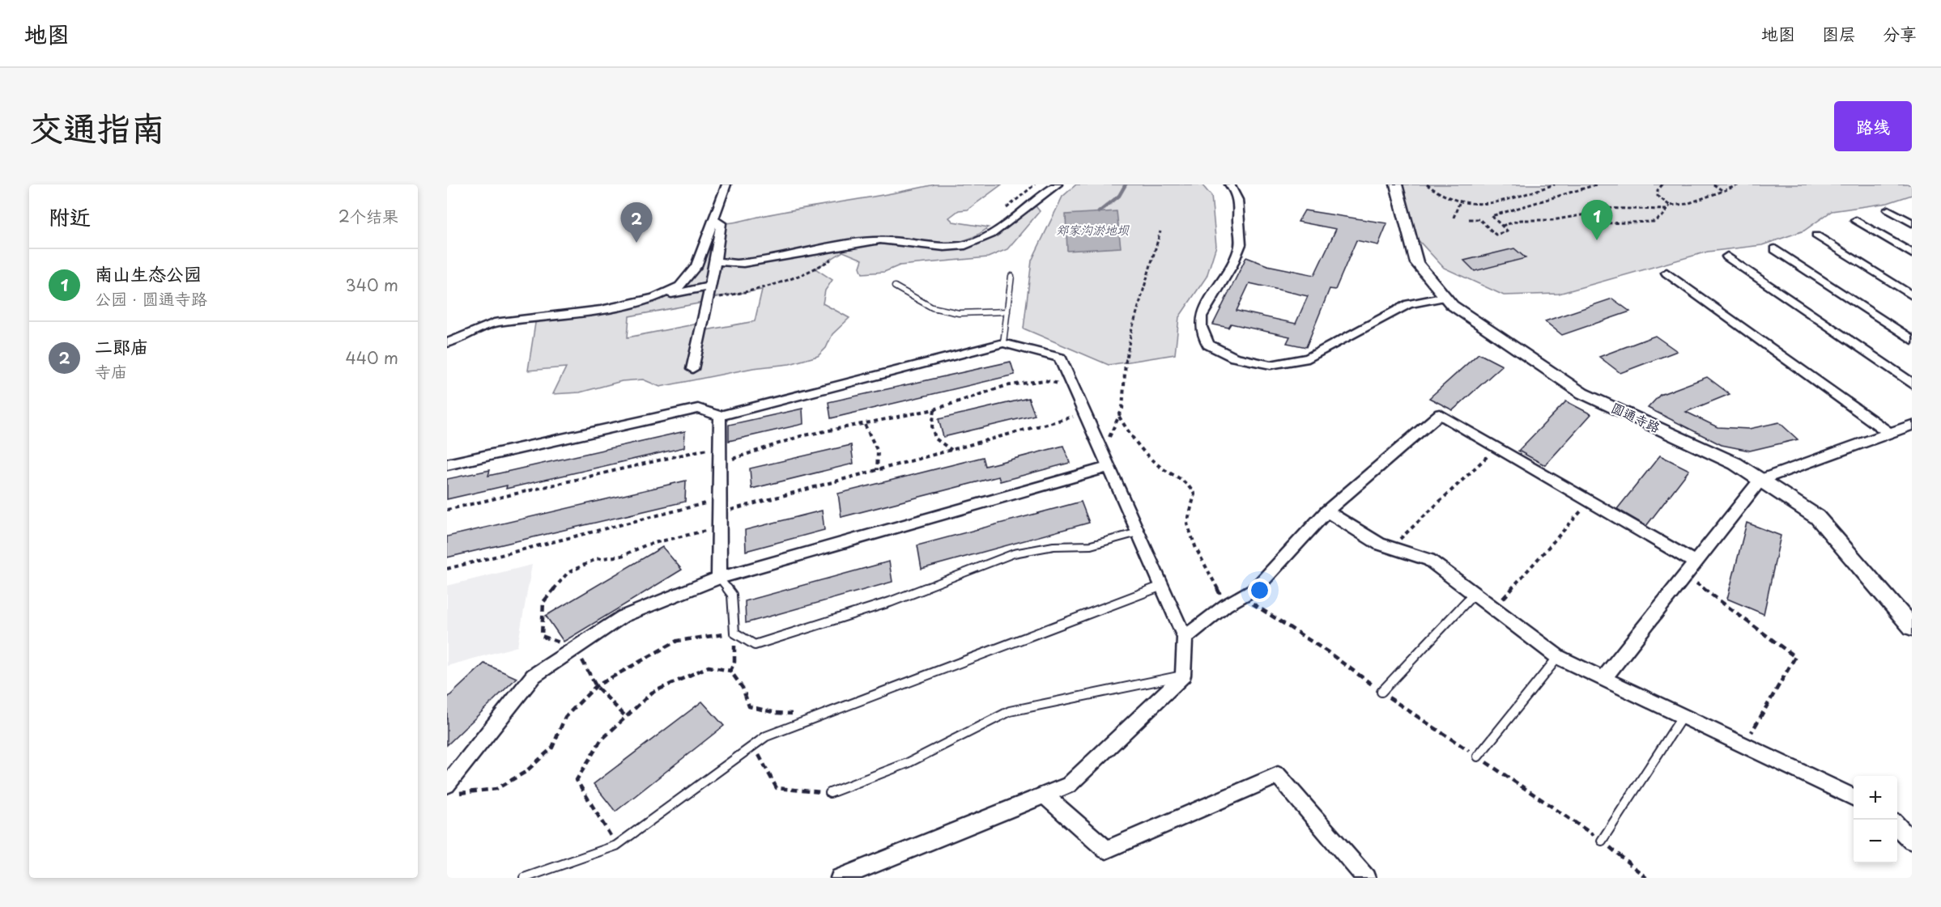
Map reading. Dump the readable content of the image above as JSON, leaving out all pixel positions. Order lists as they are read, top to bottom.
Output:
{
  "streets": {
    "street": ["圆通寺路"]
  },
  "water": ["郑家沟淤地坝"],
  "page": {
    "header": "地图",
    "nav": ["地图", "图层", "分享"],
    "title": "交通指南",
    "buttons": "路线",
    "heading": ["附近", "2个结果"],
    "pins": ["1", "2"],
    "list": [
      {
        "mark": "1",
        "name": "南山生态公园",
        "note": "公园 · 圆通寺路",
        "value": "340 m"
      },
      {
        "mark": "2",
        "name": "二郎庙",
        "note": "寺庙",
        "value": "440 m"
      }
    ],
    "map_buttons": ["+", "−"]
  }
}
